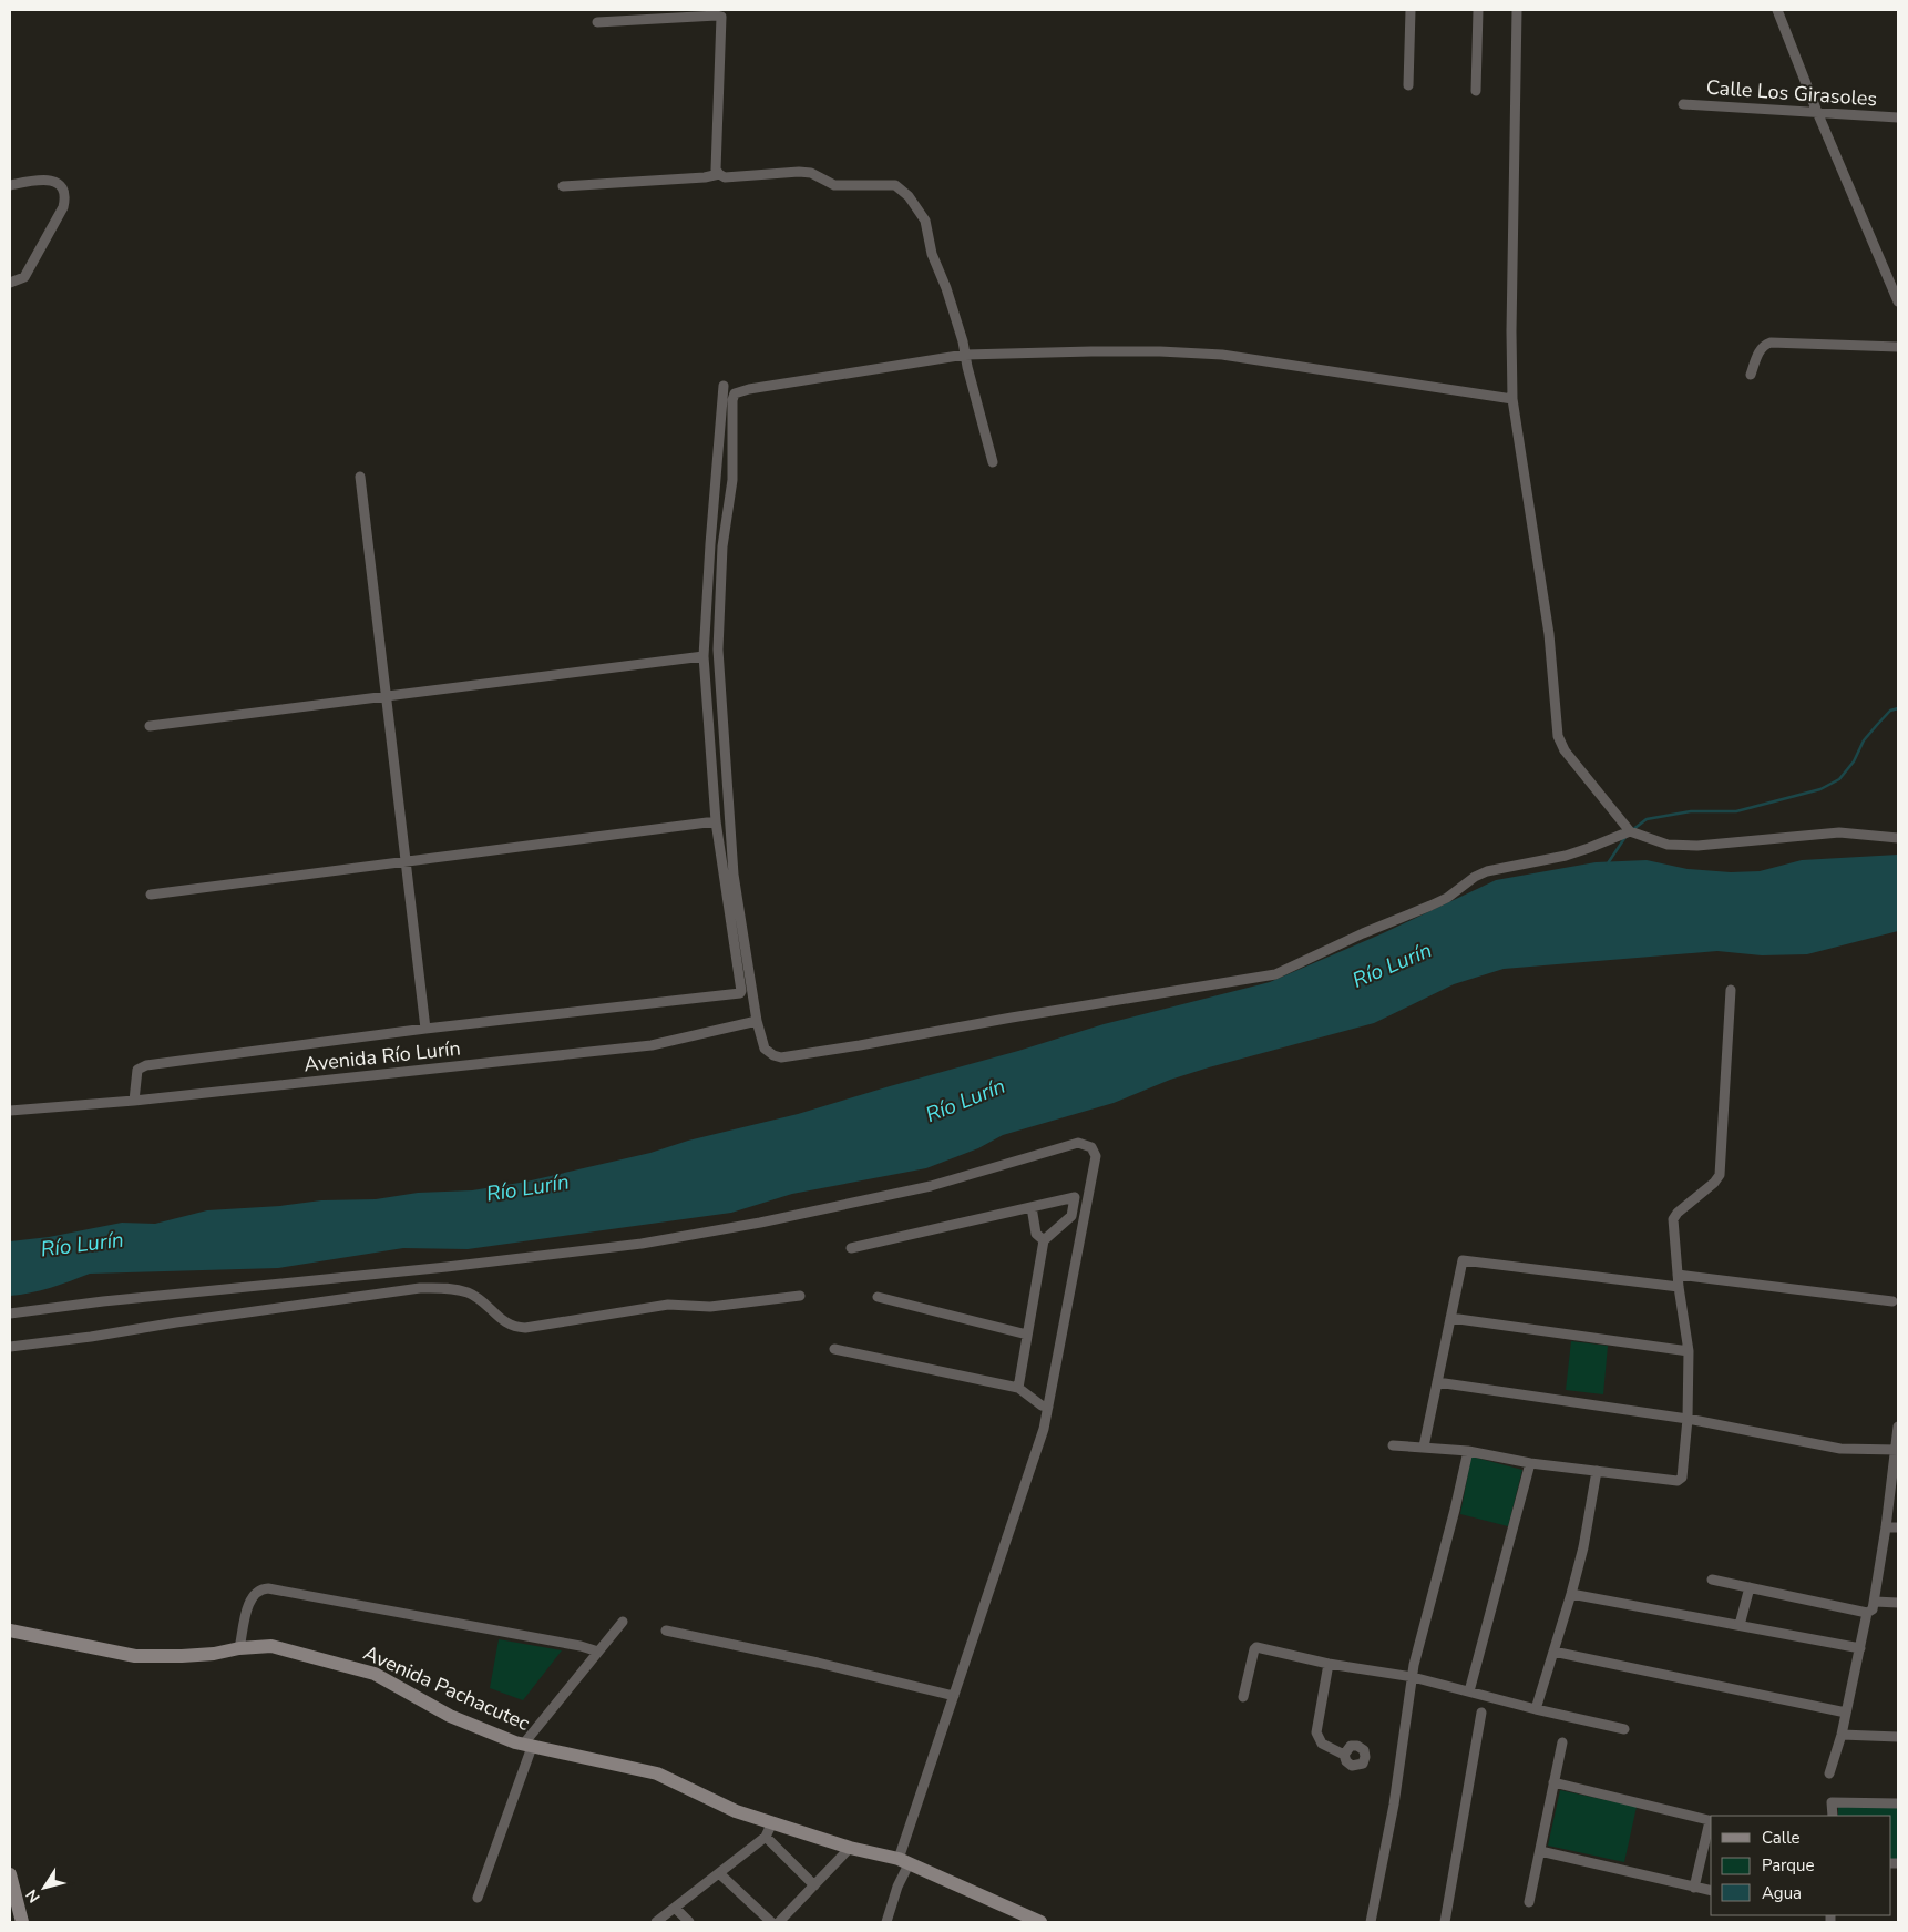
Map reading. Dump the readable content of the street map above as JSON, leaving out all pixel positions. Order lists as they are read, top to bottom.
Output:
{
  "streets": {
    "main road": ["Avenida Pachacutec"],
    "street": ["Calle Los Girasoles", "Avenida Río Lurín"]
  },
  "water": ["Río Lurín"],
  "legend": ["Calle", "Parque", "Agua"],
  "north": "bottom left"
}
